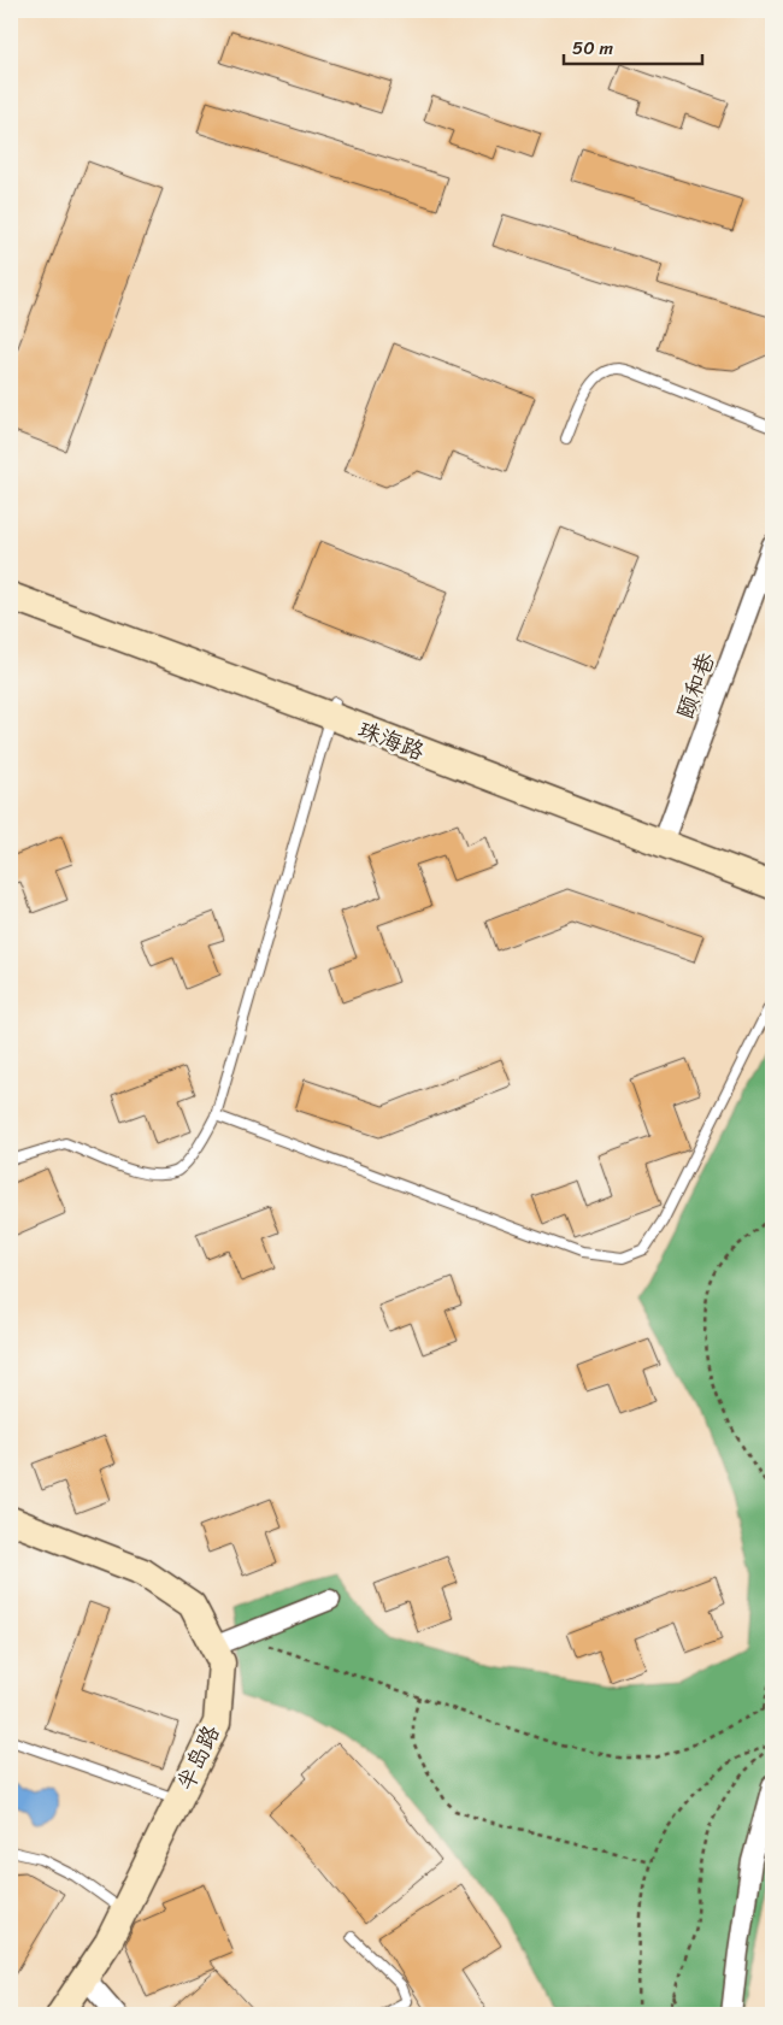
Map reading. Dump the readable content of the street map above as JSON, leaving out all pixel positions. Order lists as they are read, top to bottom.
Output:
{
  "streets": {
    "main road": ["珠海路", "半岛路"],
    "street": ["颐和巷"]
  },
  "crossings": [
    ["颐和巷", "珠海路"]
  ],
  "scale_bar": "50 m"
}
